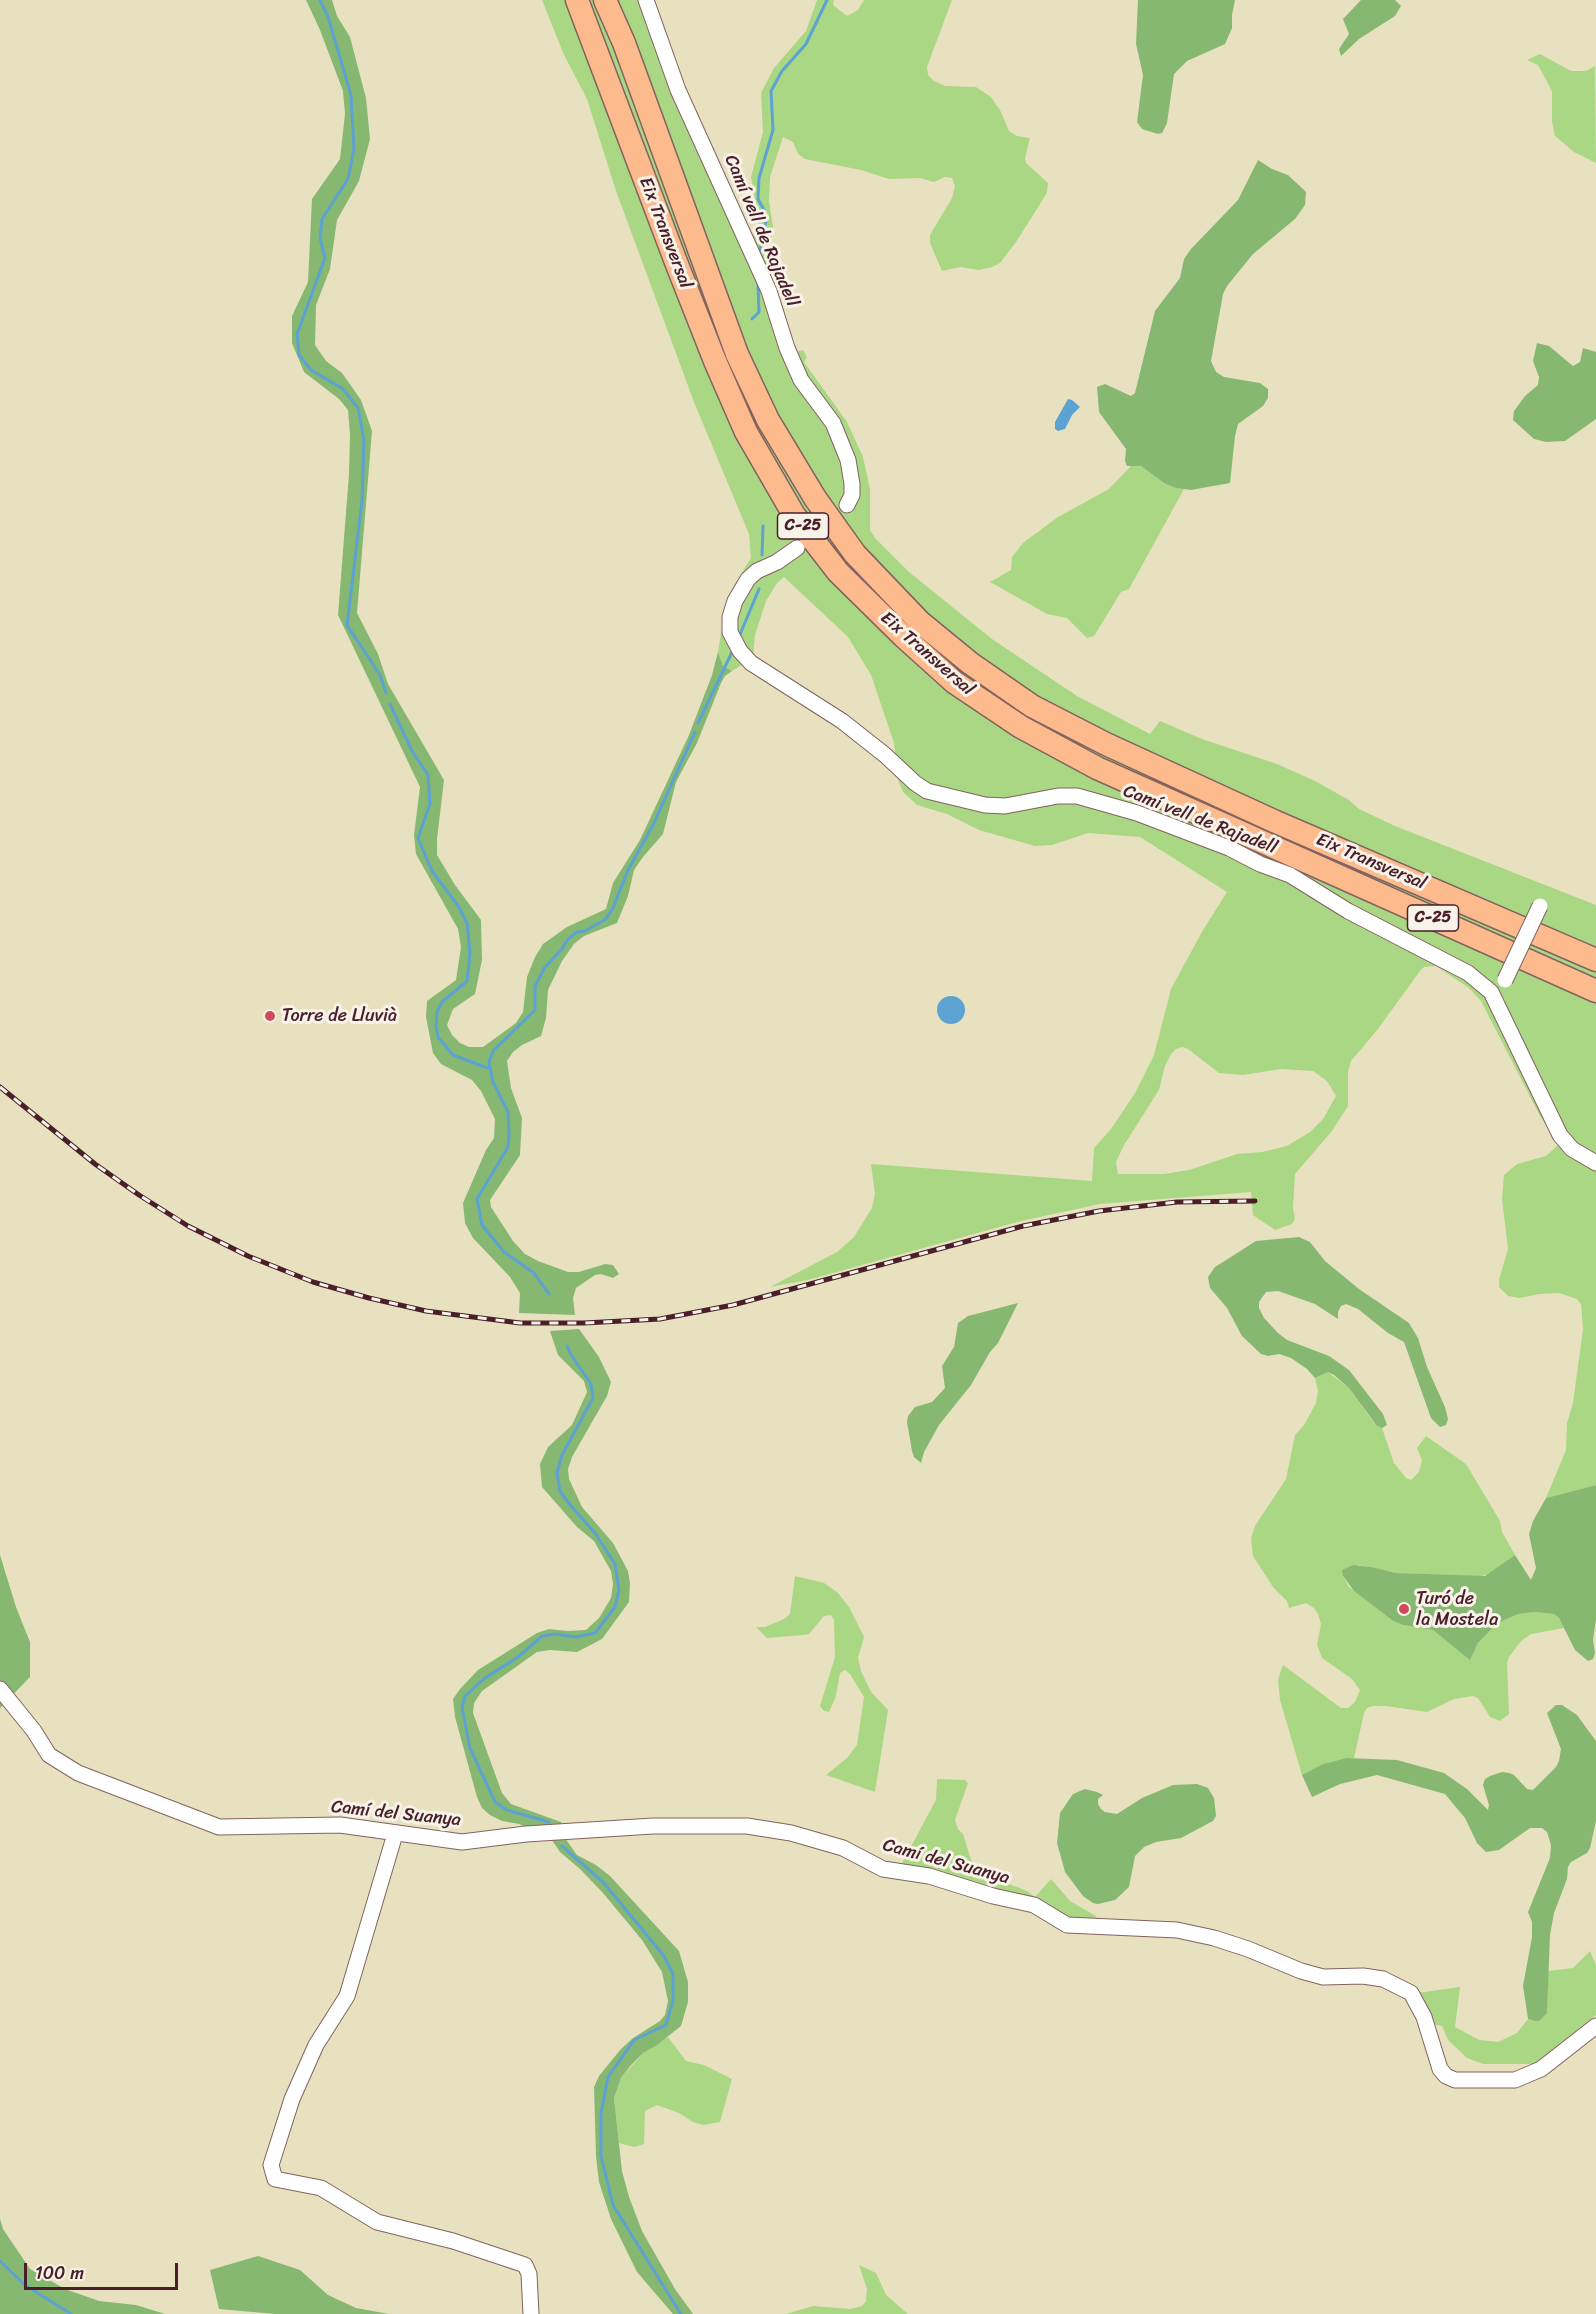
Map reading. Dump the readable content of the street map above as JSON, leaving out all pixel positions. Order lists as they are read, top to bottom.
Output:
{
  "streets": {
    "highway": ["Eix Transversal", "C-25"],
    "street": ["Camí vell de Rajadell", "Camí del Suanya"]
  },
  "places": ["Torre de Lluvià", "Turó de la Mostela"],
  "scale_bar": "100 m"
}
